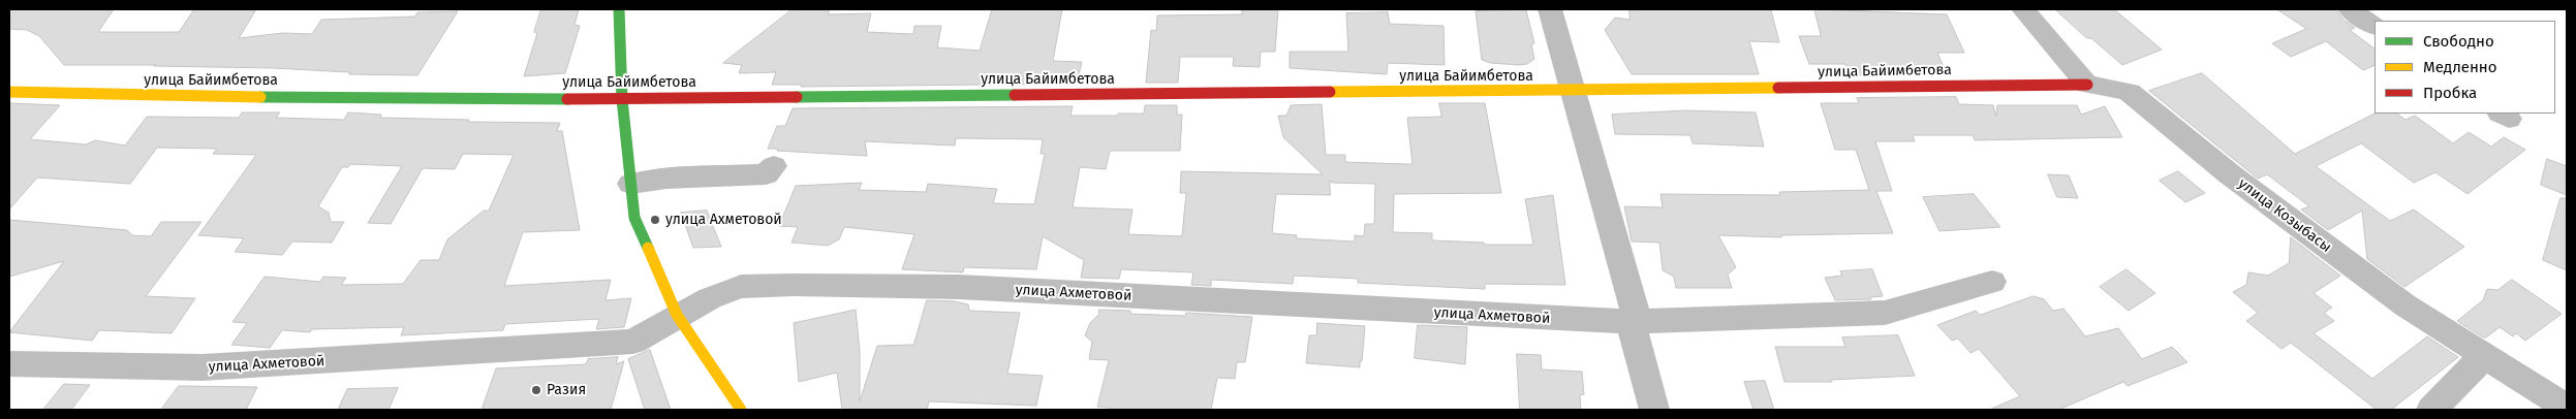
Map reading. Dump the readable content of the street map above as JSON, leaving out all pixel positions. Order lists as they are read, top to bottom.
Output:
{
  "streets": {
    "street": ["улица Байимбетова", "улица Козыбасы", "улица Ахметовой"]
  },
  "crossings": [
    ["улица Байимбетова", "улица Козыбасы"]
  ],
  "places": ["улица Ахметовой", "Разия"],
  "legend": ["Свободно", "Медленно", "Пробка"]
}
